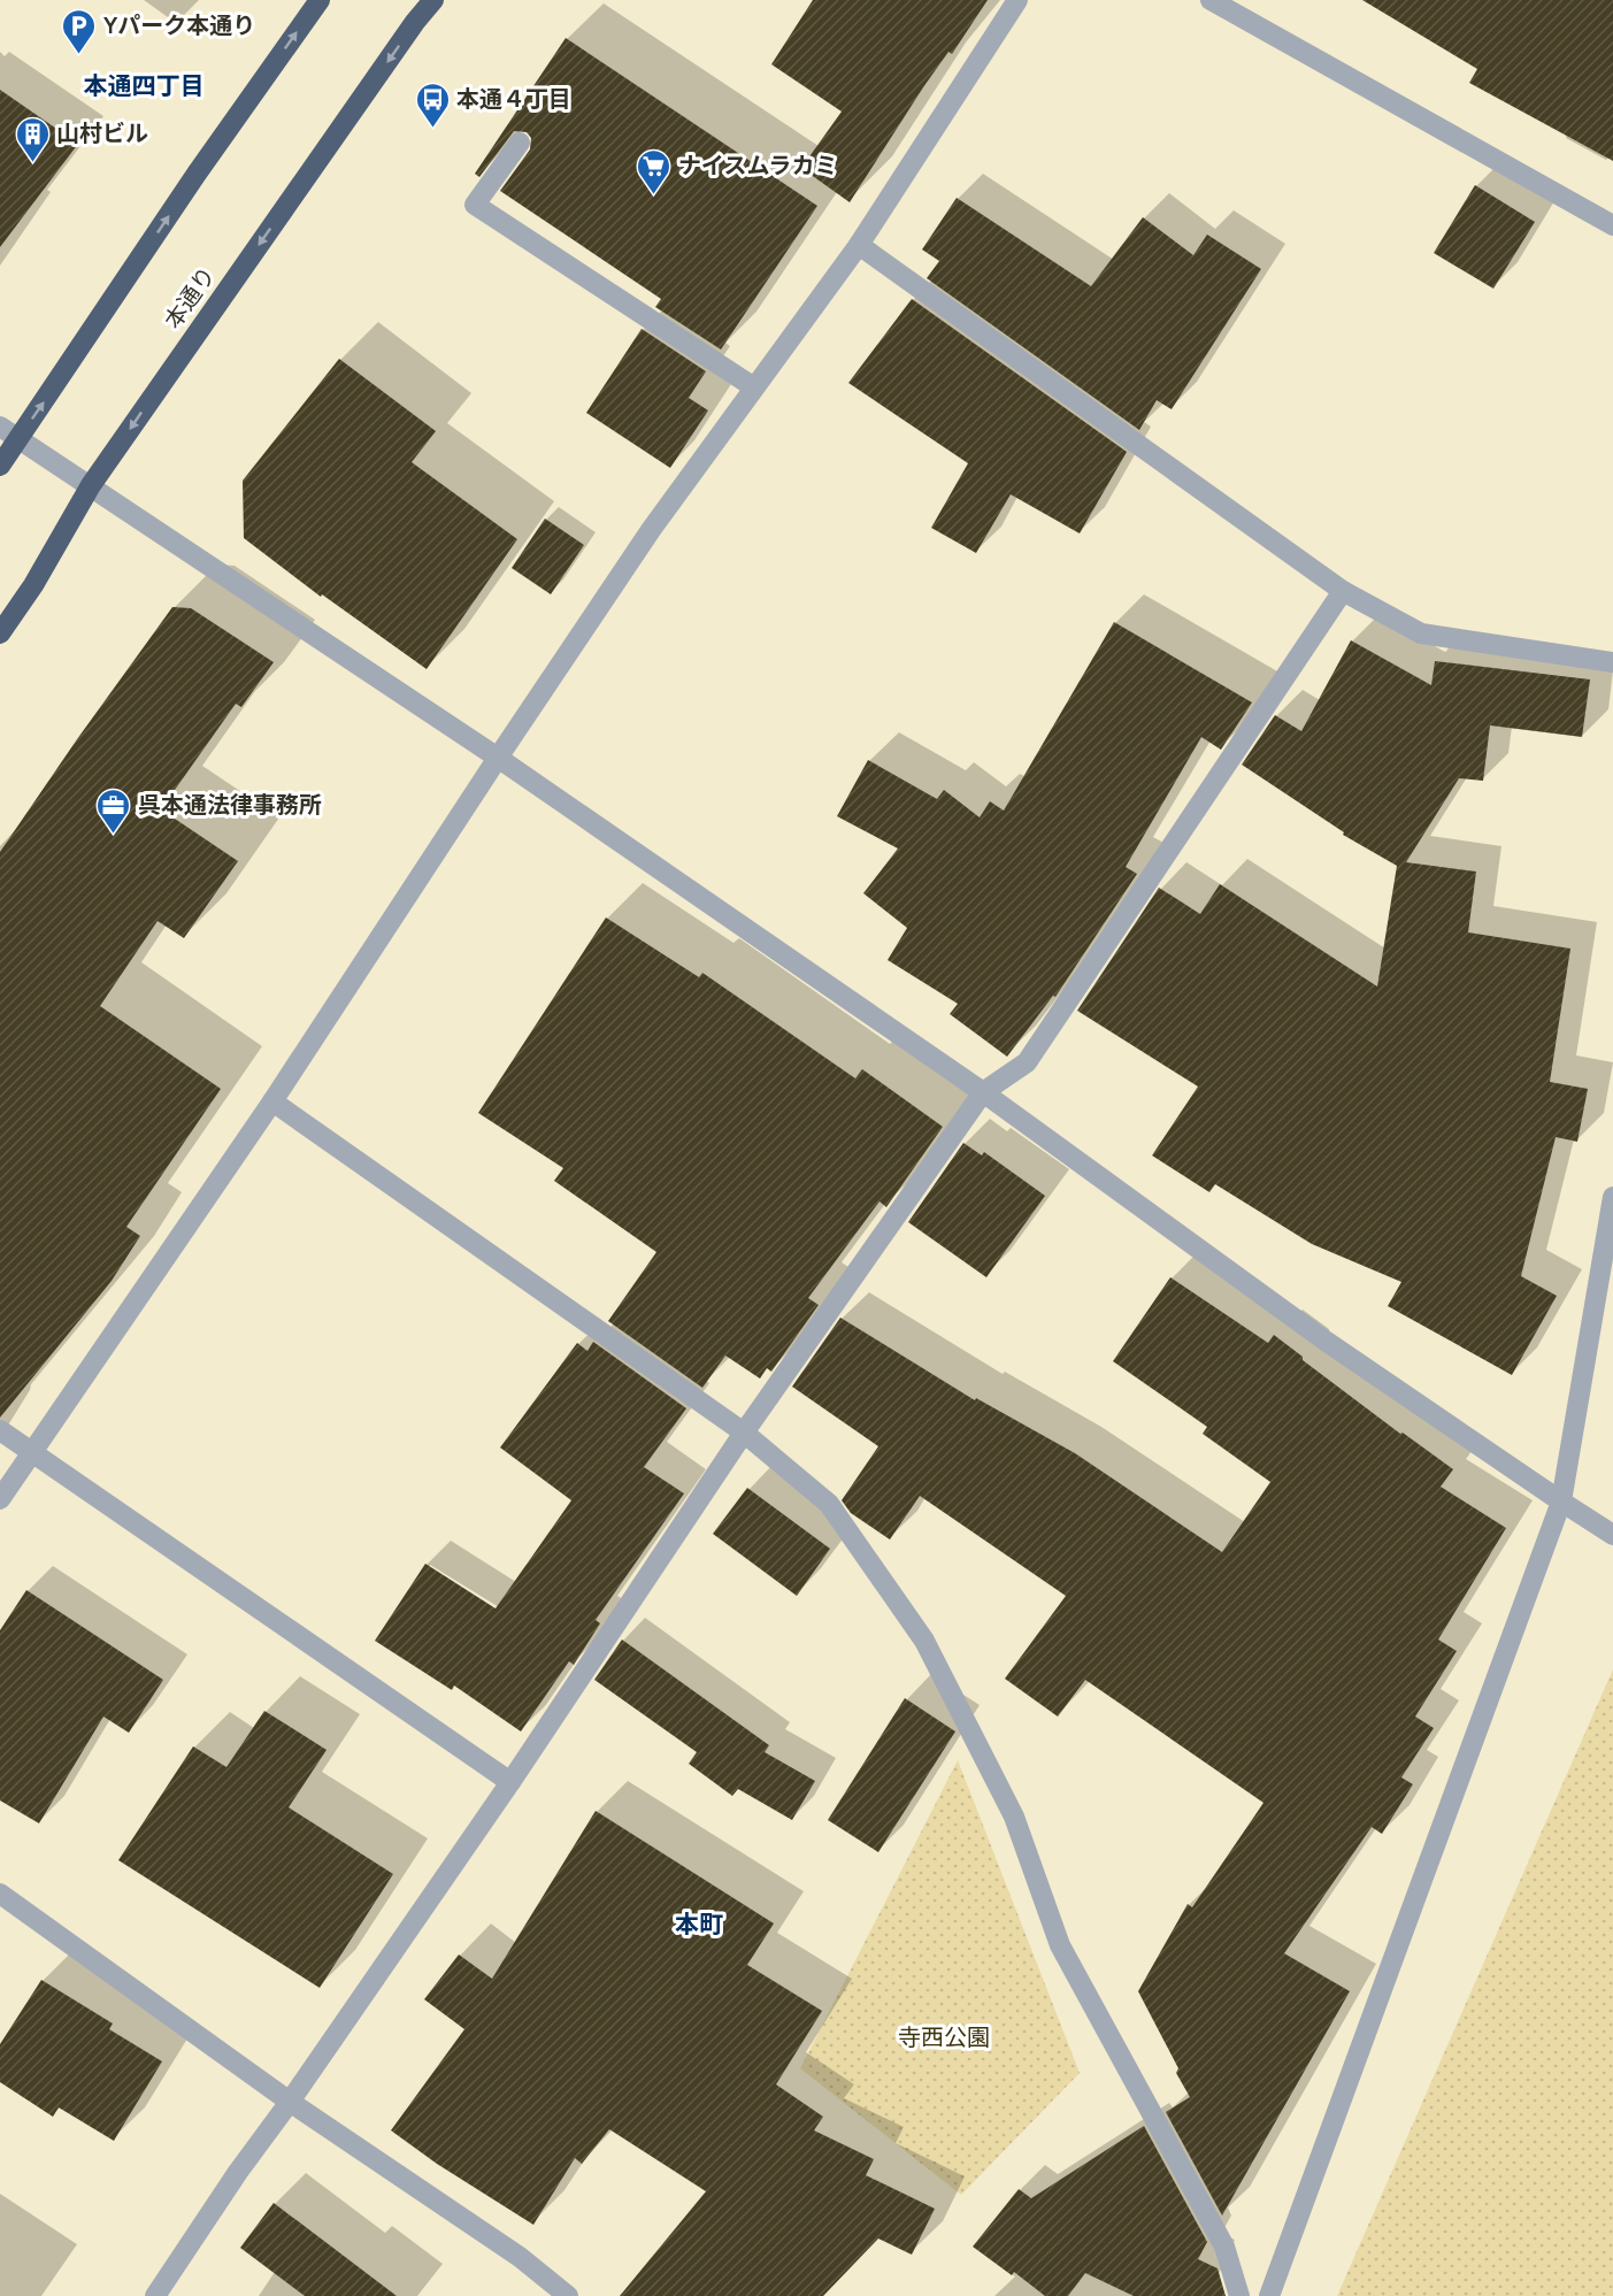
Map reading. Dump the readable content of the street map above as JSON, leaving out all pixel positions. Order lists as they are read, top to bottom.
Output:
{
  "streets": {
    "highway": ["本通り"]
  },
  "districts": ["本通四丁目", "本町"],
  "parks": ["寺西公園"],
  "places": {
    "parking": ["Yパーク本通り"],
    "bus stop": ["本通４丁目"],
    "building": ["山村ビル"],
    "supermarket": ["ナイスムラカミ"],
    "office": ["呉本通法律事務所"]
  }
}
